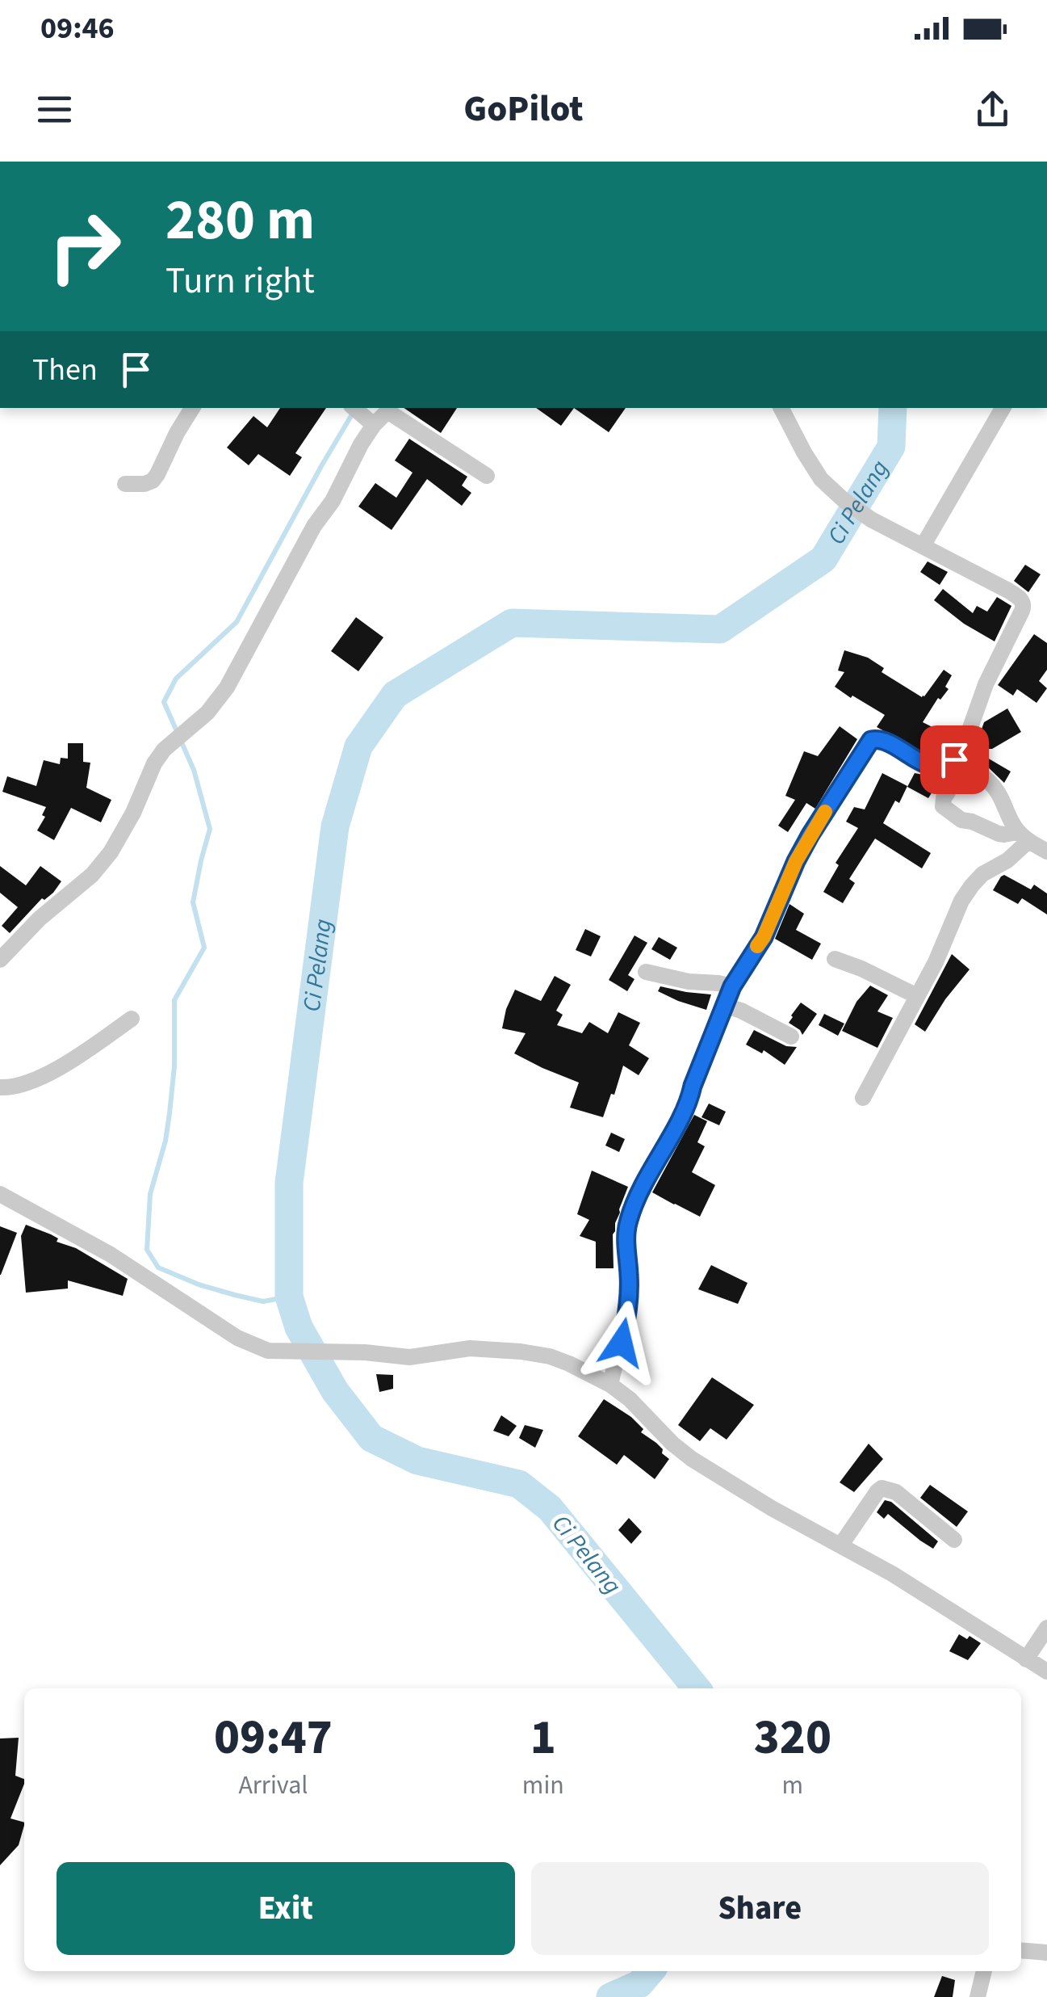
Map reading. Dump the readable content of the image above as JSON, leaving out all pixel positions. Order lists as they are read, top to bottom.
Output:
{
  "water": ["Ci Pelang"],
  "page": {
    "status": "09:46",
    "header": "GoPilot",
    "turn": ["280 m", "Turn right"],
    "then": "Then",
    "eta": [
      "09:47",
      "Arrival",
      "1",
      "min",
      "320",
      "m"
    ],
    "buttons": ["Exit", "Share"]
  }
}
